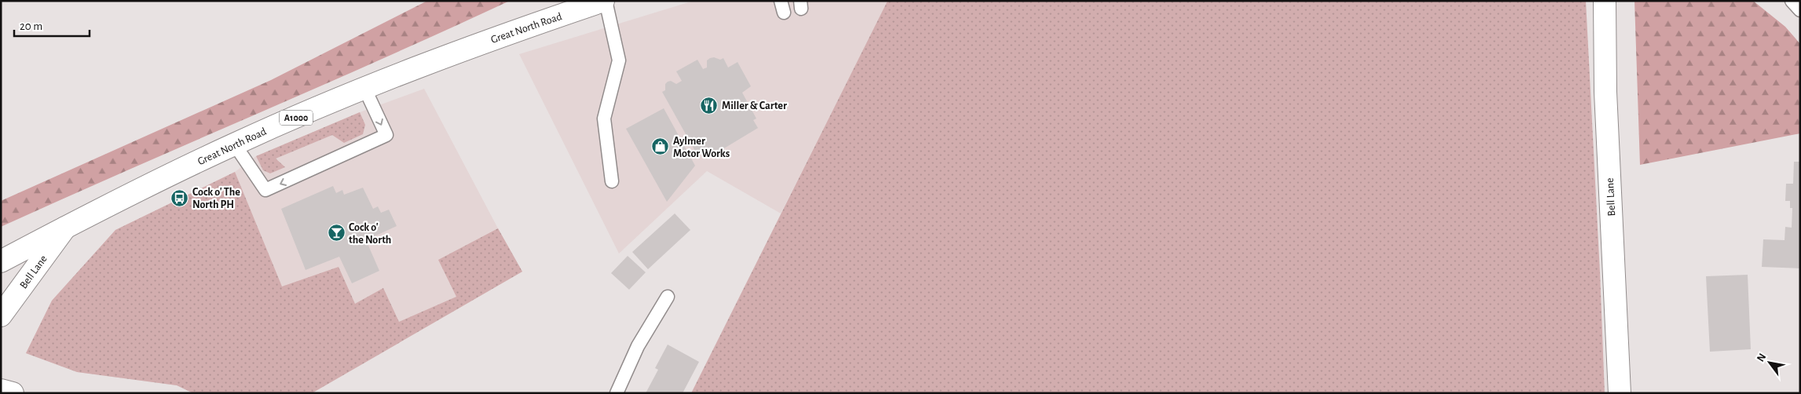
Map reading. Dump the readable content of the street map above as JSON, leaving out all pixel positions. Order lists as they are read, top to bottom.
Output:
{
  "streets": {
    "main road": ["Great North Road", "A1000", "Bell Lane"]
  },
  "crossings": [
    ["Great North Road", "Bell Lane"]
  ],
  "places": {
    "restaurant": ["Miller & Carter"],
    "shop": ["Aylmer Motor Works"],
    "bus stop": ["Cock o' The North PH"],
    "bar": ["Cock o' the North"]
  },
  "scale_bar": "20 m",
  "north": "top left"
}
